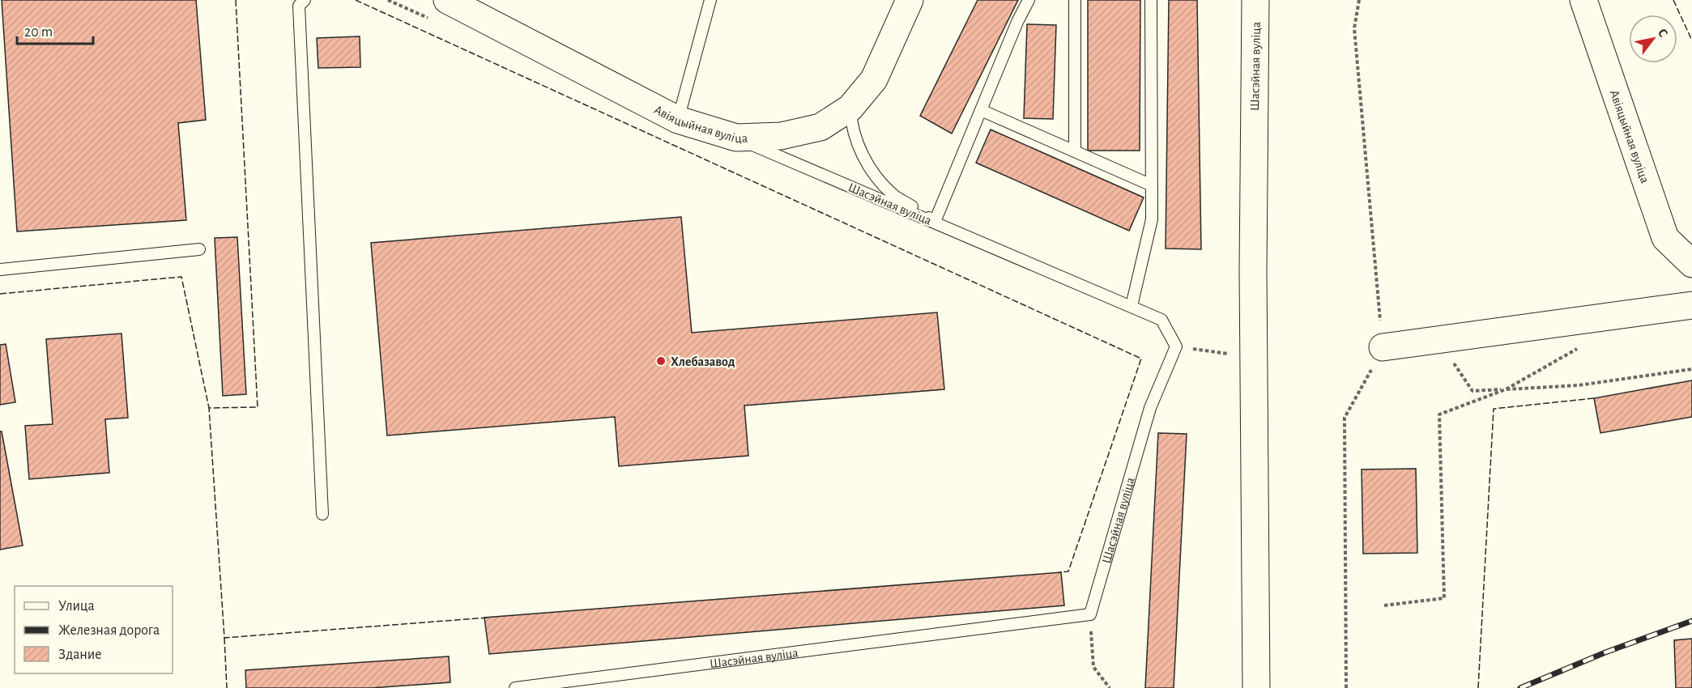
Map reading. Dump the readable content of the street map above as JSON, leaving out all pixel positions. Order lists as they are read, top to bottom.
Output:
{
  "streets": {
    "main road": ["Шасэйная вуліца", "Авіяцыйная вуліца"]
  },
  "crossings": [
    ["Шасэйная вуліца", "Авіяцыйная вуліца"]
  ],
  "places": ["Хлебазавод"],
  "legend": ["Улица", "Железная дорога", "Здание"],
  "scale_bar": "20 m",
  "north": "top right"
}
